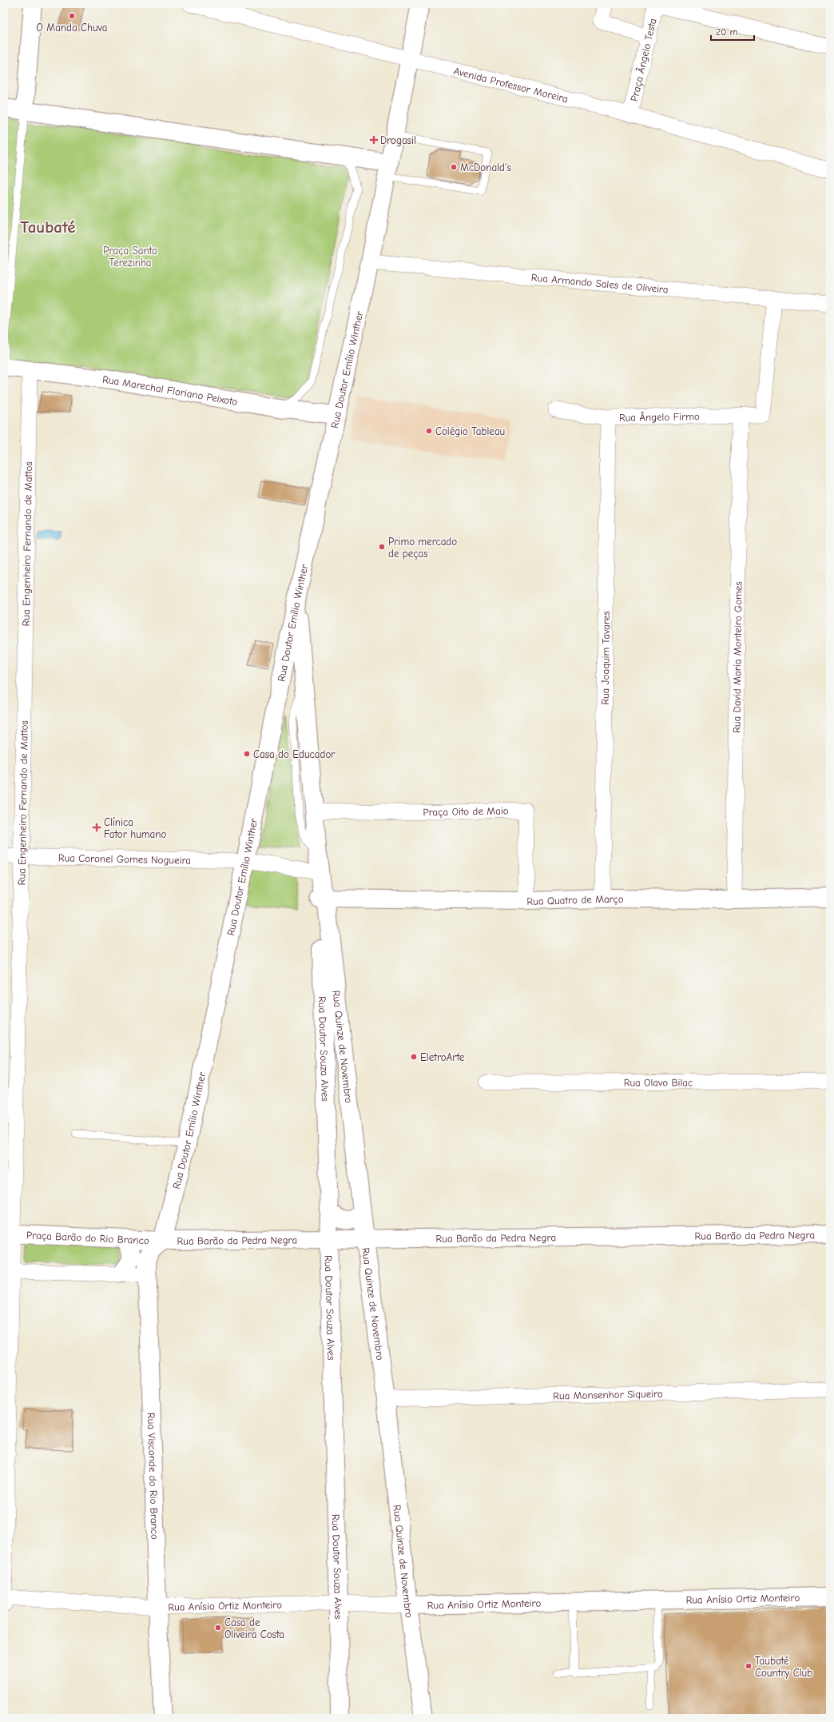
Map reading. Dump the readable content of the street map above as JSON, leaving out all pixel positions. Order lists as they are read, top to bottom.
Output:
{
  "streets": {
    "main road": [
      "Rua Doutor Emílio Winther",
      "Rua Marechal Floriano Peixoto",
      "Rua Quatro de Março",
      "Rua Quinze de Novembro",
      "Rua Doutor Souza Alves",
      "Rua Barão da Pedra Negra",
      "Praça Barão do Rio Branco",
      "Rua Visconde do Rio Branco",
      "Rua Anísio Ortiz Monteiro"
    ],
    "street": [
      "Praça Ângelo Testa",
      "Avenida Professor Moreira",
      "Rua Armando Sales de Oliveira",
      "Rua Ângelo Firmo",
      "Rua Engenheiro Fernando de Mattos",
      "Rua David Maria Monteiro Gomes",
      "Rua Joaquim Tavares",
      "Praça Oito de Maio",
      "Rua Coronel Gomes Nogueira",
      "Rua Olavo Bilac",
      "Rua Monsenhor Siqueira"
    ]
  },
  "crossings": [
    ["Praça Ângelo Testa", "Avenida Professor Moreira"],
    ["Avenida Professor Moreira", "Rua Doutor Emílio Winther"],
    ["Rua Armando Sales de Oliveira", "Rua Doutor Emílio Winther"],
    ["Rua Armando Sales de Oliveira", "Rua Ângelo Firmo"],
    ["Rua Doutor Emílio Winther", "Rua Marechal Floriano Peixoto"],
    ["Rua Doutor Emílio Winther", "Rua Coronel Gomes Nogueira"],
    ["Rua Doutor Emílio Winther", "Rua Quinze de Novembro"],
    ["Rua Doutor Emílio Winther", "Rua Barão da Pedra Negra"],
    ["Rua Doutor Emílio Winther", "Praça Barão do Rio Branco"],
    ["Rua Doutor Emílio Winther", "Rua Visconde do Rio Branco"],
    ["Rua Marechal Floriano Peixoto", "Rua Engenheiro Fernando de Mattos"],
    ["Rua Ângelo Firmo", "Rua David Maria Monteiro Gomes"],
    ["Rua Ângelo Firmo", "Rua Joaquim Tavares"],
    ["Rua Engenheiro Fernando de Mattos", "Rua Coronel Gomes Nogueira"],
    ["Rua Engenheiro Fernando de Mattos", "Praça Barão do Rio Branco"],
    ["Rua Engenheiro Fernando de Mattos", "Rua Anísio Ortiz Monteiro"],
    ["Rua David Maria Monteiro Gomes", "Rua Quatro de Março"],
    ["Rua Joaquim Tavares", "Rua Quatro de Março"],
    ["Praça Oito de Maio", "Rua Quatro de Março"],
    ["Praça Oito de Maio", "Rua Quinze de Novembro"],
    ["Rua Quatro de Março", "Rua Quinze de Novembro"],
    ["Rua Quatro de Março", "Rua Doutor Souza Alves"],
    ["Rua Quinze de Novembro", "Rua Doutor Souza Alves"],
    ["Rua Quinze de Novembro", "Rua Barão da Pedra Negra"],
    ["Rua Quinze de Novembro", "Rua Monsenhor Siqueira"],
    ["Rua Quinze de Novembro", "Rua Anísio Ortiz Monteiro"],
    ["Rua Doutor Souza Alves", "Rua Barão da Pedra Negra"],
    ["Rua Doutor Souza Alves", "Rua Anísio Ortiz Monteiro"],
    ["Rua Barão da Pedra Negra", "Praça Barão do Rio Branco"],
    ["Rua Barão da Pedra Negra", "Rua Visconde do Rio Branco"],
    ["Praça Barão do Rio Branco", "Rua Visconde do Rio Branco"],
    ["Rua Visconde do Rio Branco", "Rua Anísio Ortiz Monteiro"]
  ],
  "districts": ["Taubaté"],
  "parks": ["Praça Santa Terezinha"],
  "places": {
    "other": [
      "O Manda Chuva",
      "McDonald's",
      "Colégio Tableau",
      "Primo mercado de peças",
      "Casa do Educador",
      "EletroArte",
      "Casa de Oliveira Costa",
      "Taubaté Country Club"
    ],
    "health": ["Drogasil", "Clínica Fator humano"]
  },
  "scale_bar": "20 m"
}
